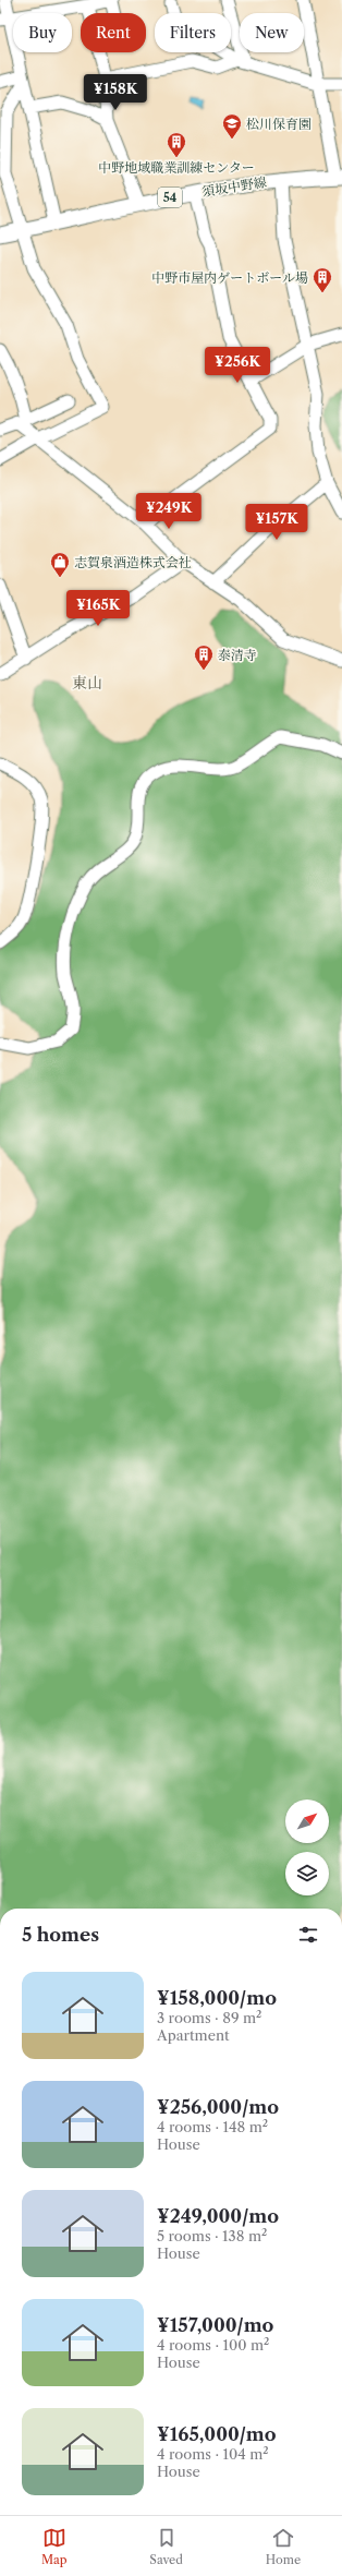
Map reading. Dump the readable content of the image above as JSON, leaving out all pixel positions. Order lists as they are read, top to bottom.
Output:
{
  "streets": {
    "main road": ["須坂中野線", "54"]
  },
  "districts": ["東山"],
  "places": {
    "school or university": ["松川保育園"],
    "building": ["中野地域職業訓練センター", "中野市屋内ゲートボール場", "泰清寺"],
    "shop": ["志賀泉酒造株式会社"]
  },
  "north": "top right",
  "page": {
    "chip": [
      "Buy",
      "Rent",
      "Filters",
      "New"
    ],
    "price": [
      "¥158K",
      "¥256K",
      "¥249K",
      "¥157K",
      "¥165K"
    ],
    "heading": "5 homes",
    "list": [
      {
        "name": "¥158,000/mo",
        "note": "3 rooms · 89 m² · Apartment"
      },
      {
        "name": "¥256,000/mo",
        "note": "4 rooms · 148 m² · House"
      },
      {
        "name": "¥249,000/mo",
        "note": "5 rooms · 138 m² · House"
      },
      {
        "name": "¥157,000/mo",
        "note": "4 rooms · 100 m² · House"
      },
      {
        "name": "¥165,000/mo",
        "note": "4 rooms · 104 m² · House"
      }
    ],
    "tabs": ["Map", "Saved", "Home"]
  }
}
